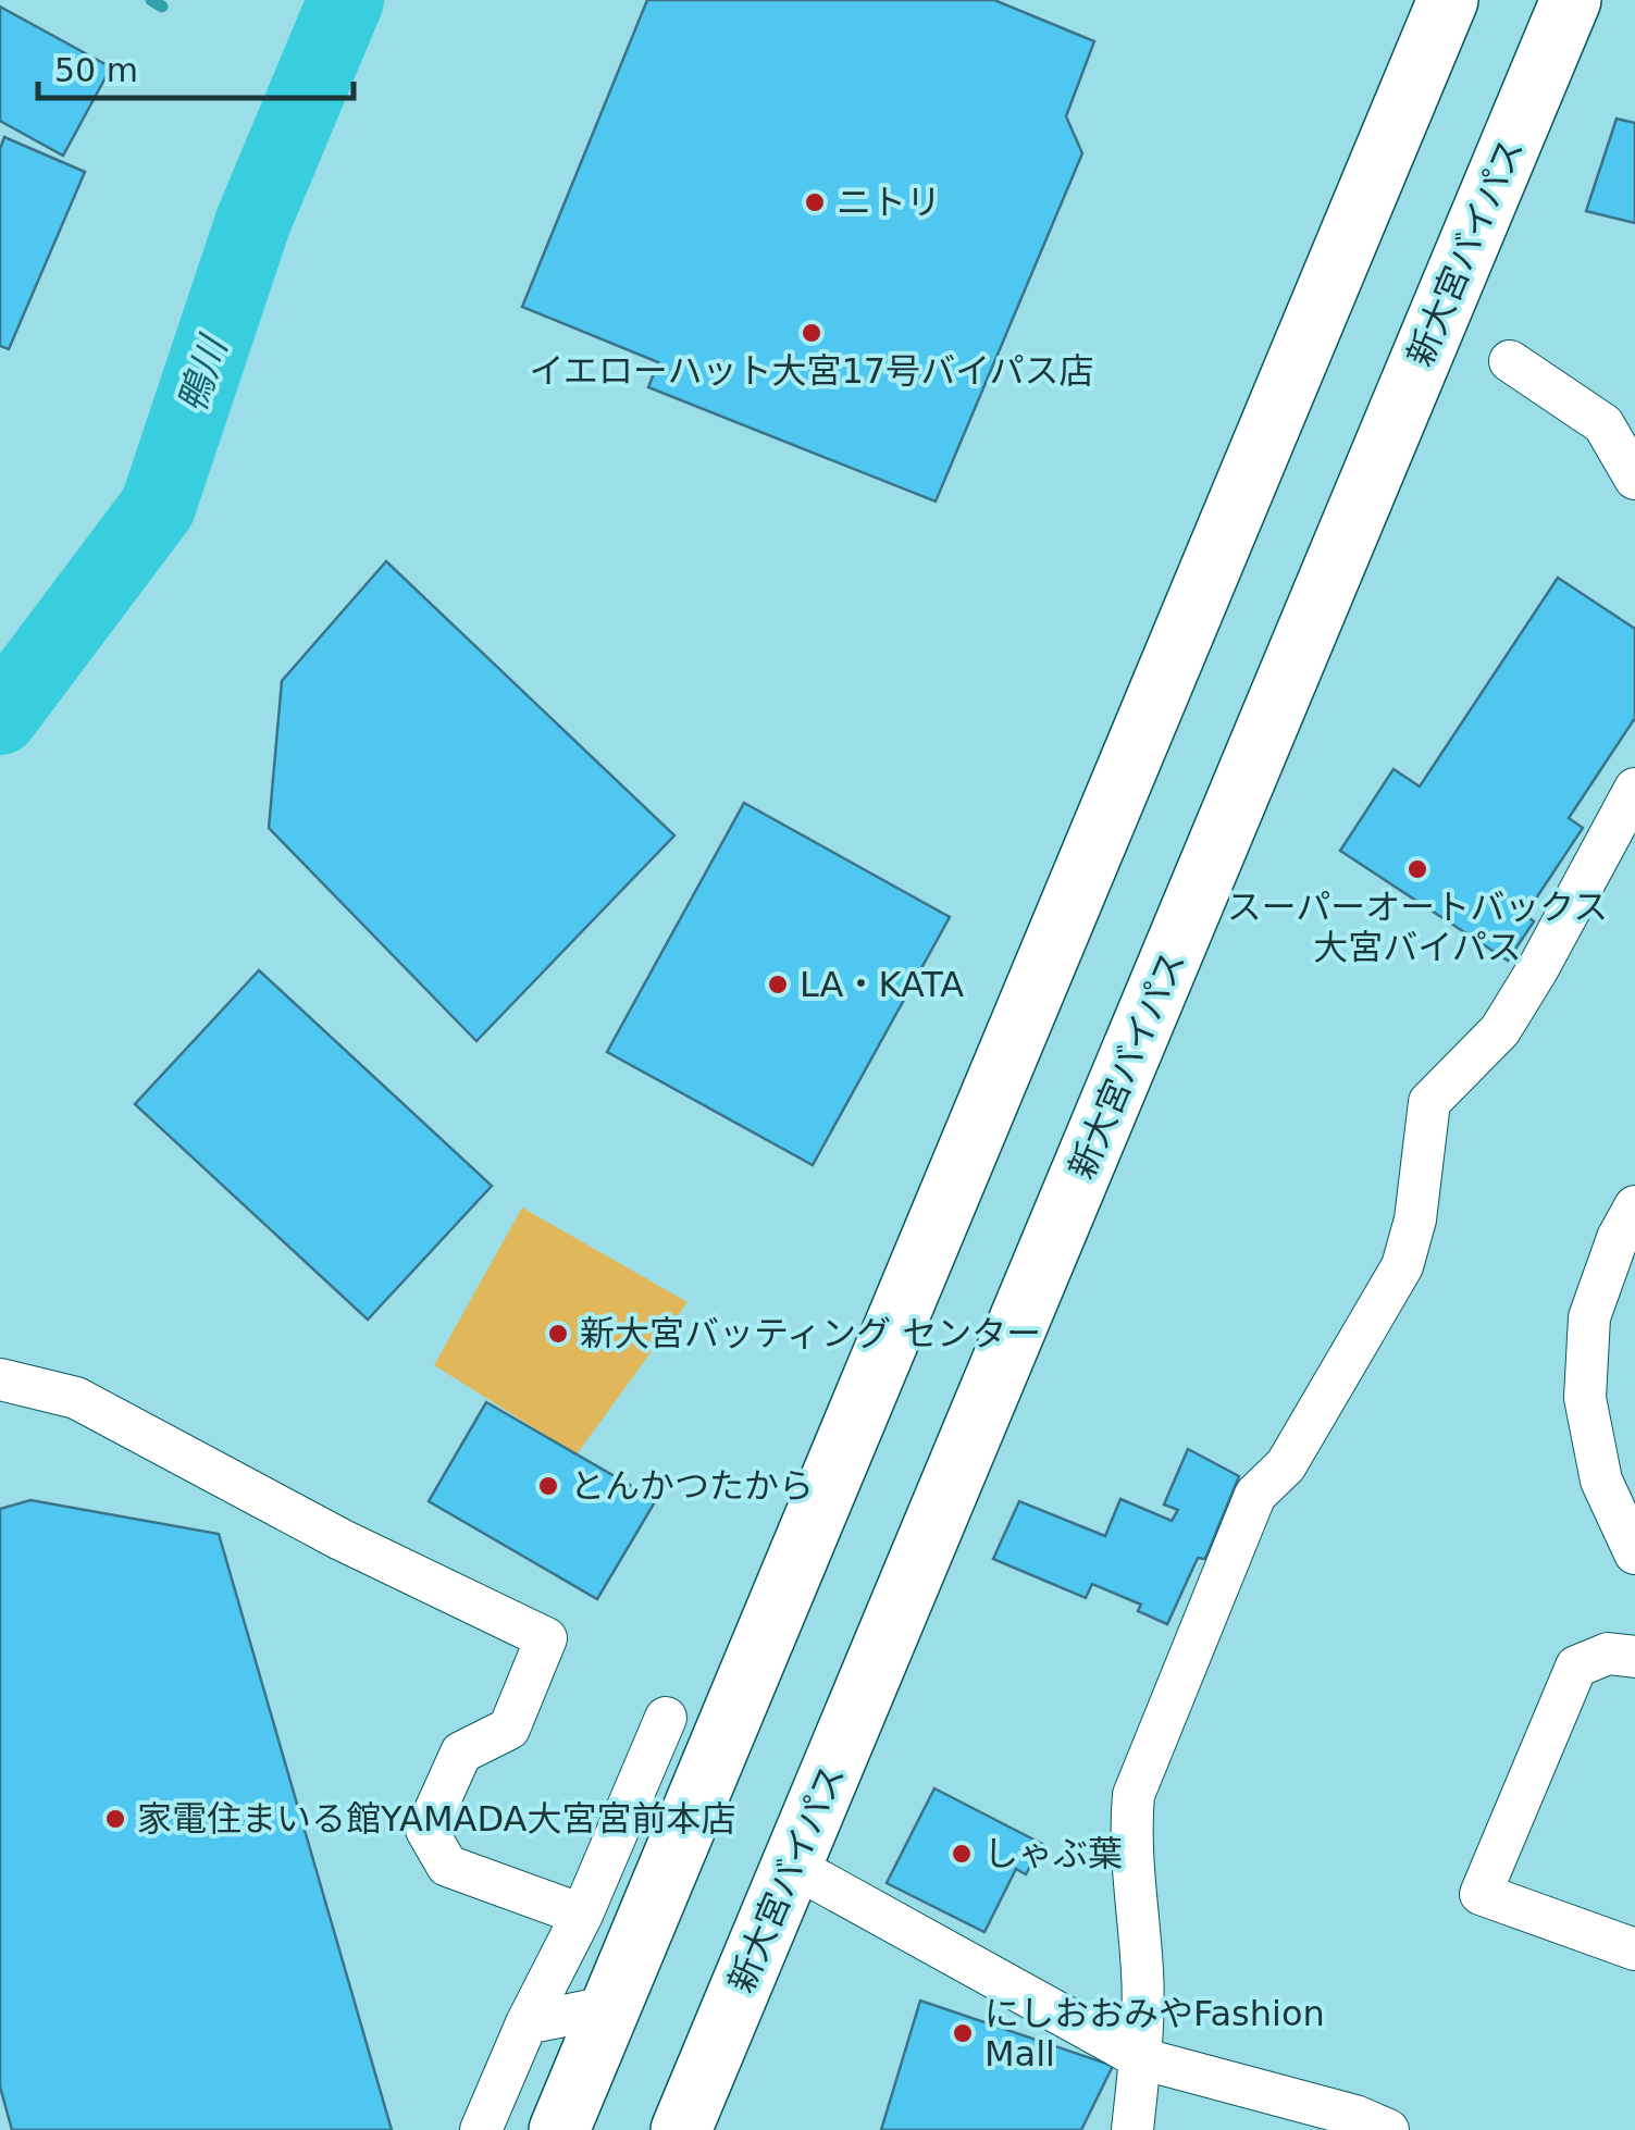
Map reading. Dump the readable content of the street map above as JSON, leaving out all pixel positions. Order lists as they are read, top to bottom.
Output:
{
  "streets": {
    "highway": ["新大宮バイパス"]
  },
  "water": ["鴨川"],
  "places": [
    "ニトリ",
    "イエローハット大宮17号バイパス店",
    "スーパーオートバックス 大宮バイパス",
    "LA・KATA",
    "新大宮バッティング センター",
    "とんかつたから",
    "家電住まいる館YAMADA大宮宮前本店",
    "しゃぶ葉",
    "にしおおみやFashion Mall"
  ],
  "scale_bar": "50 m"
}
